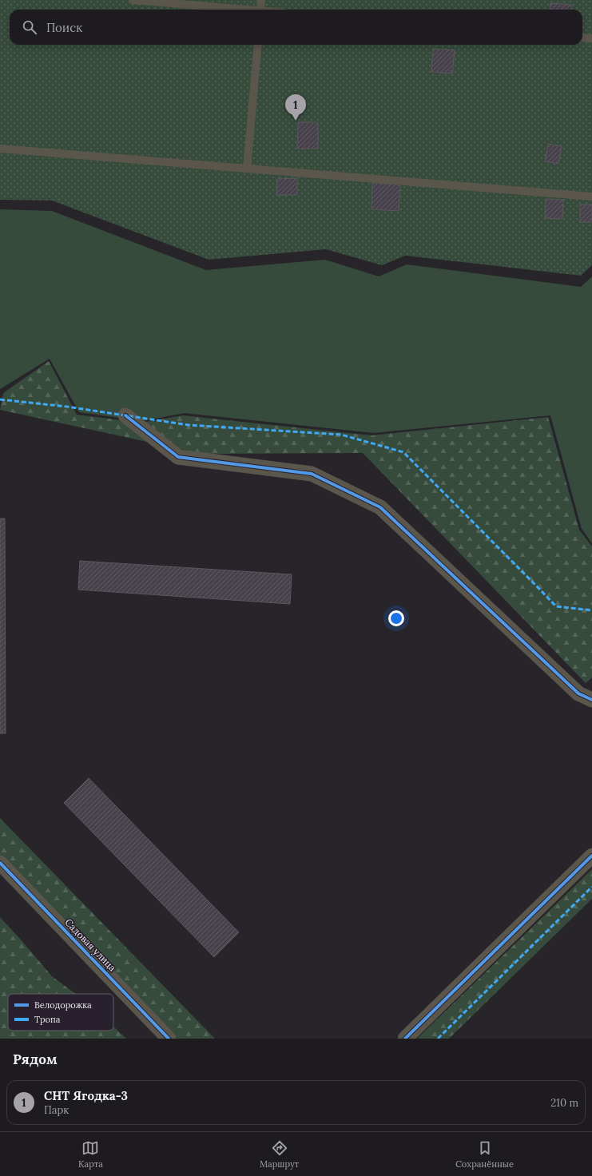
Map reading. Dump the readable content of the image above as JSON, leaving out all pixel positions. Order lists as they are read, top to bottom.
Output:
{
  "streets": {
    "street": ["Садовая улица"]
  },
  "legend": ["Велодорожка", "Тропа"],
  "page": {
    "search": "Поиск",
    "pins": "1",
    "heading": "Рядом",
    "list": [
      {
        "mark": "1",
        "name": "СНТ Ягодка-3",
        "note": "Парк",
        "value": "210 m"
      }
    ],
    "nav": ["Карта", "Маршрут", "Сохранённые"]
  }
}
